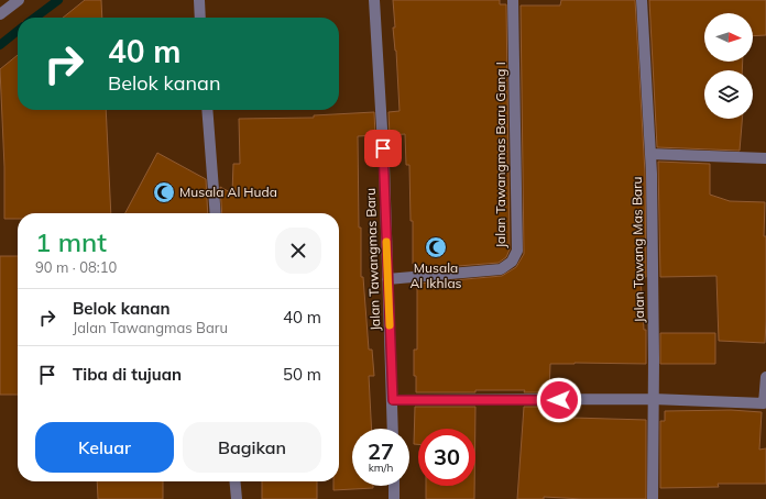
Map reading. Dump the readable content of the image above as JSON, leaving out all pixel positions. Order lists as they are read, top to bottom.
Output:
{
  "streets": {
    "street": ["Jalan Tawangmas Baru Gang I", "Jalan Tawang Mas Baru", "Jalan Tawangmas Baru"]
  },
  "crossings": [
    ["Jalan Tawangmas Baru Gang I", "Jalan Tawangmas Baru"]
  ],
  "places": {
    "mosque": ["Musala Al Huda", "Musala Al Ikhlas"]
  },
  "north": "right",
  "page": {
    "turn": ["40 m", "Belok kanan"],
    "heading": ["1 mnt", "90 m · 08:10"],
    "list": [
      {
        "name": "Belok kanan",
        "note": "Jalan Tawangmas Baru",
        "value": "40 m"
      },
      {
        "name": "Tiba di tujuan",
        "value": "50 m"
      }
    ],
    "buttons": ["Keluar", "Bagikan"],
    "speed": "27 km/h",
    "limit": "30"
  }
}
